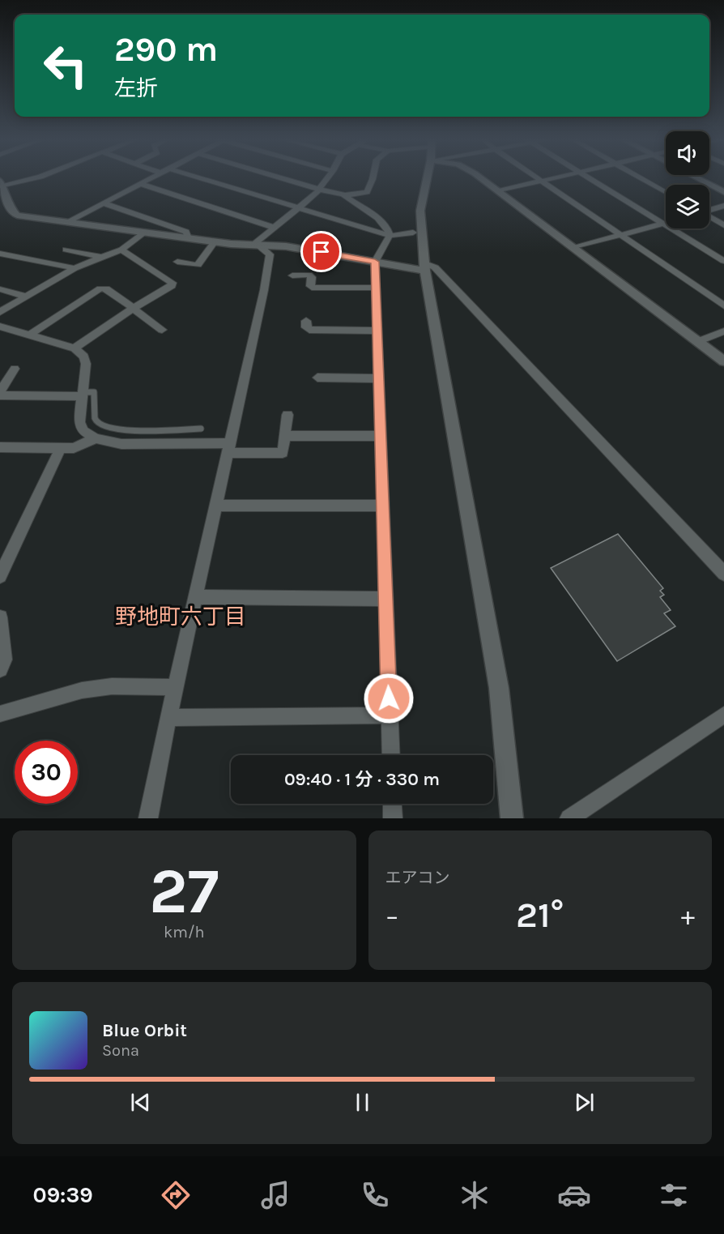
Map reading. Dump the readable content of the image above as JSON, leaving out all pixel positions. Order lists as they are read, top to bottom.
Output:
{
  "districts": ["野地町六丁目"],
  "page": {
    "turn": ["290 m", "左折"],
    "limit": "30",
    "trip": "09:40 · 1 分 · 330 m",
    "tile": [
      ["27", "km/h"],
      "エアコン"
    ],
    "heat": ["−", "21°", "+"],
    "song": ["Blue Orbit", "Sona"],
    "tabs": "09:39"
  }
}
